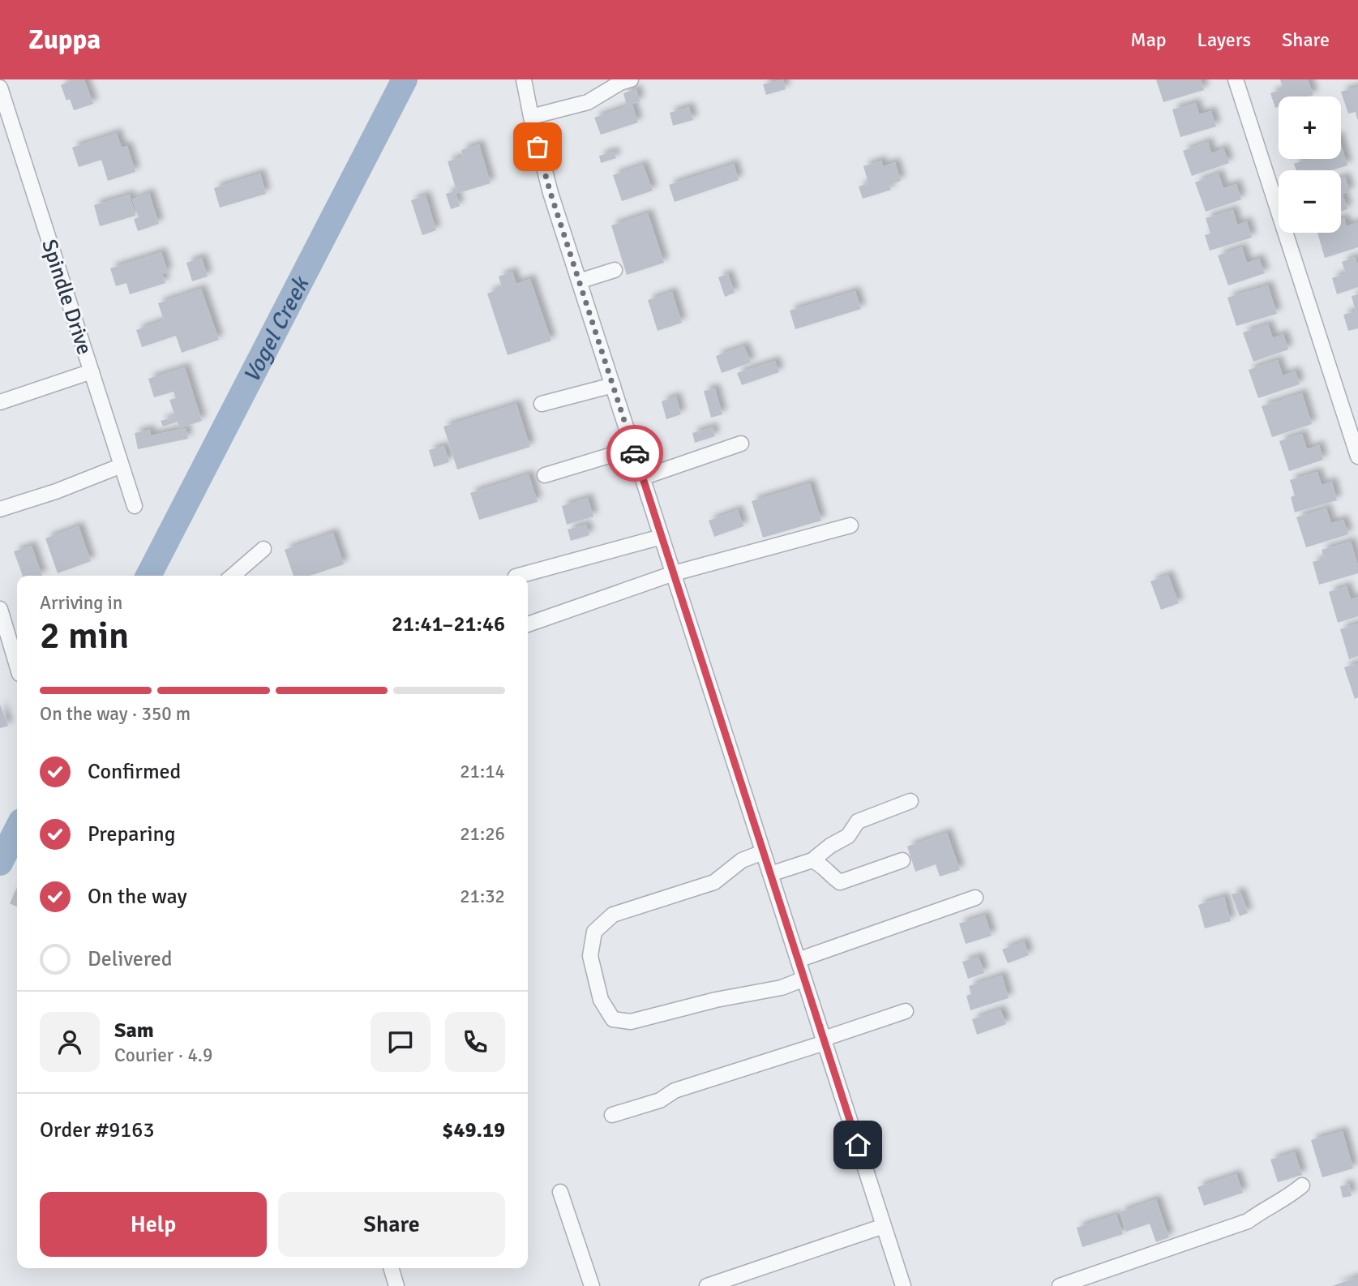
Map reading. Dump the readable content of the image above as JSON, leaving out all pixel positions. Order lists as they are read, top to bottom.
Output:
{
  "streets": {
    "street": ["Spindle Drive"]
  },
  "water": ["Vogel Creek"],
  "page": {
    "header": "Zuppa",
    "nav": ["Map", "Layers", "Share"],
    "map_buttons": ["+", "−"],
    "heading": ["2 min", "Arriving in", "21:41–21:46"],
    "panel": [
      "Sam",
      "Courier · 4.9",
      "Order #9163",
      "$49.19"
    ],
    "bar": "On the way · 350 m",
    "list": [
      ["Confirmed", "21:14"],
      ["Preparing", "21:26"],
      ["On the way", "21:32"],
      "Delivered"
    ],
    "buttons": ["Help", "Share"]
  }
}
